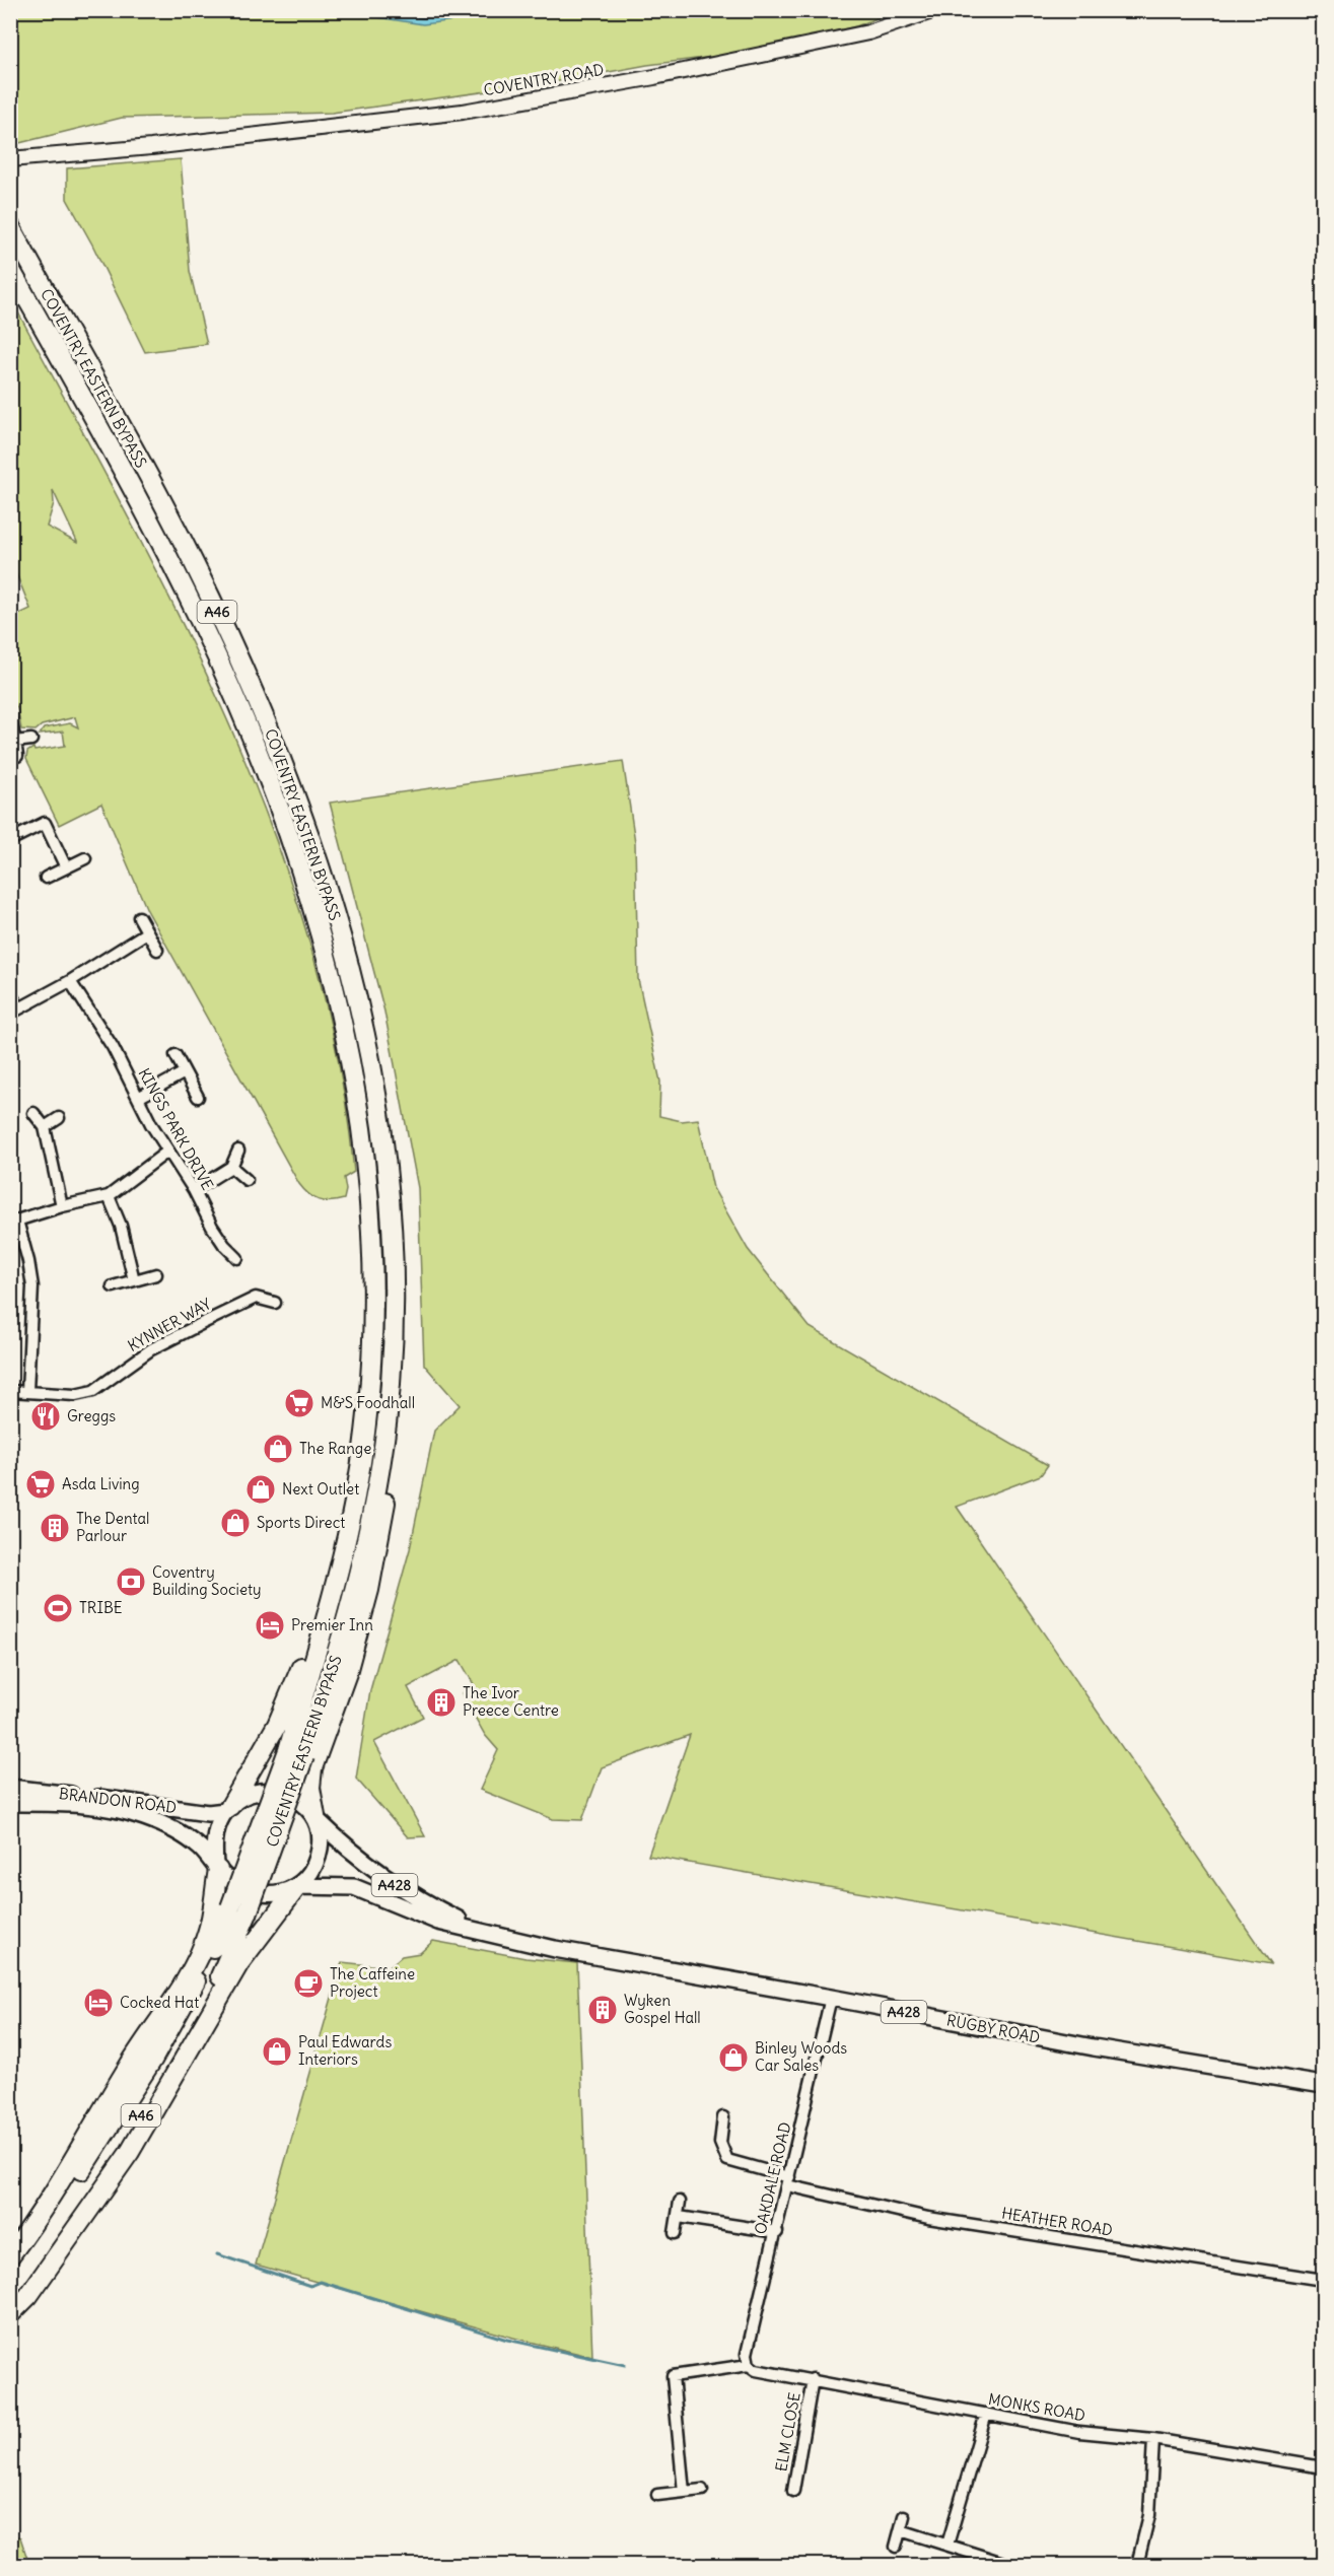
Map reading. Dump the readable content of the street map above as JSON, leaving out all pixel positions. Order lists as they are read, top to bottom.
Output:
{
  "streets": {
    "highway": ["COVENTRY EASTERN BYPASS", "A46"],
    "main road": [
      "COVENTRY ROAD",
      "BRANDON ROAD",
      "A428",
      "RUGBY ROAD"
    ],
    "street": [
      "KINGS PARK DRIVE",
      "KYNNER WAY",
      "OAKDALE ROAD",
      "HEATHER ROAD",
      "MONKS ROAD",
      "ELM CLOSE"
    ]
  },
  "crossings": [
    ["BRANDON ROAD", "RUGBY ROAD"],
    ["RUGBY ROAD", "OAKDALE ROAD"],
    ["OAKDALE ROAD", "HEATHER ROAD"],
    ["OAKDALE ROAD", "MONKS ROAD"],
    ["MONKS ROAD", "ELM CLOSE"]
  ],
  "places": {
    "supermarket": ["M&S Foodhall", "Asda Living"],
    "restaurant": ["Greggs"],
    "shop": [
      "The Range",
      "Next Outlet",
      "Sports Direct",
      "Paul Edwards Interiors",
      "Binley Woods Car Sales"
    ],
    "building": ["The Dental Parlour", "The Ivor Preece Centre", "Wyken Gospel Hall"],
    "bank": ["Coventry Building Society"],
    "sports": ["TRIBE"],
    "hotel": ["Premier Inn", "Cocked Hat"],
    "cafe": ["The Caffeine Project"]
  }
}
